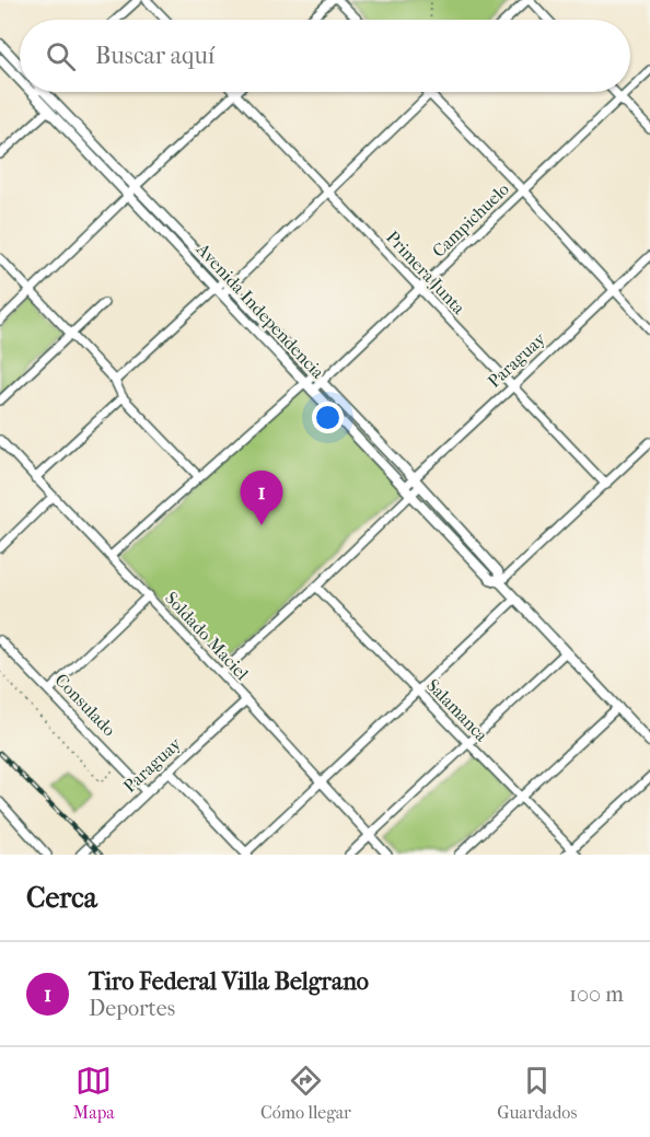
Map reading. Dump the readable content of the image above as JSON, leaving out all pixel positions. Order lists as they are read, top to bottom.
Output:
{
  "streets": {
    "street": [
      "Campichuelo",
      "Primera Junta",
      "Avenida Independencia",
      "Paraguay",
      "Soldado Maciel",
      "Consulado",
      "Salamanca"
    ]
  },
  "crossings": [
    ["Campichuelo", "Primera Junta"],
    ["Campichuelo", "Avenida Independencia"],
    ["Campichuelo", "Soldado Maciel"],
    ["Primera Junta", "Paraguay"],
    ["Avenida Independencia", "Paraguay"],
    ["Paraguay", "Soldado Maciel"],
    ["Paraguay", "Consulado"],
    ["Paraguay", "Salamanca"]
  ],
  "page": {
    "search": "Buscar aquí",
    "pins": "1",
    "heading": "Cerca",
    "list": [
      {
        "mark": "1",
        "name": "Tiro Federal Villa Belgrano",
        "note": "Deportes",
        "value": "100 m"
      }
    ],
    "nav": ["Mapa", "Cómo llegar", "Guardados"]
  }
}
